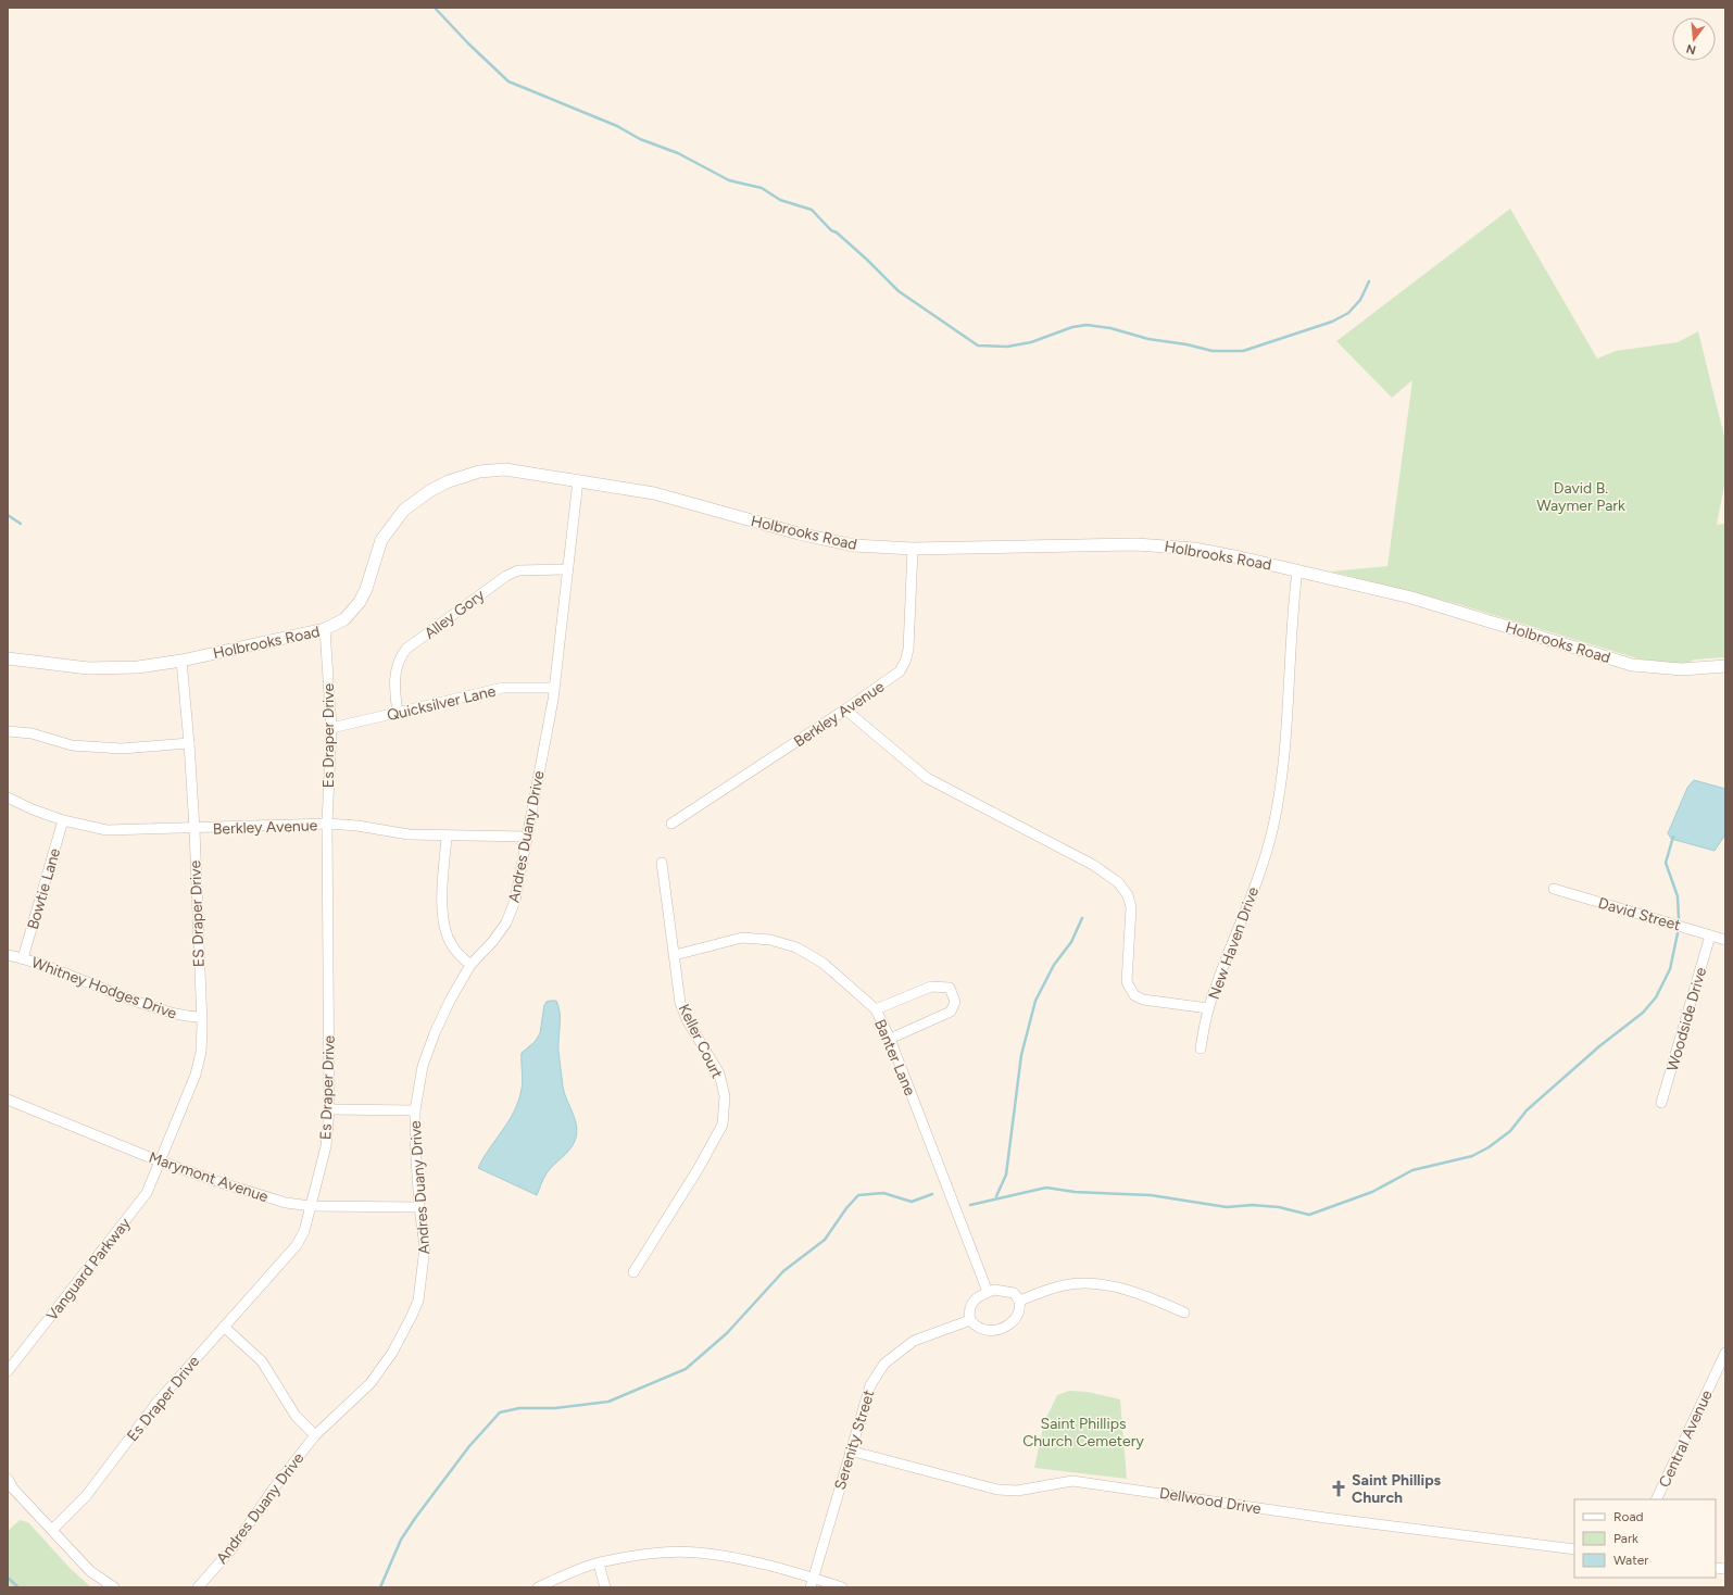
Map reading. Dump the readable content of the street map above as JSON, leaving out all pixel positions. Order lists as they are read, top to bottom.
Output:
{
  "streets": {
    "street": [
      "Holbrooks Road",
      "Alley Gory",
      "Quicksilver Lane",
      "Berkley Avenue",
      "Es Draper Drive",
      "Andres Duany Drive",
      "Bowtie Lane",
      "ES Draper Drive",
      "David Street",
      "New Haven Drive",
      "Whitney Hodges Drive",
      "Woodside Drive",
      "Keller Court",
      "Banter Lane",
      "Marymont Avenue",
      "Vanguard Parkway",
      "Central Avenue",
      "Serenity Street",
      "Dellwood Drive"
    ]
  },
  "crossings": [
    ["Holbrooks Road", "Berkley Avenue"],
    ["Holbrooks Road", "Es Draper Drive"],
    ["Holbrooks Road", "Andres Duany Drive"],
    ["Holbrooks Road", "ES Draper Drive"],
    ["Holbrooks Road", "New Haven Drive"],
    ["Alley Gory", "Quicksilver Lane"],
    ["Alley Gory", "Andres Duany Drive"],
    ["Quicksilver Lane", "Es Draper Drive"],
    ["Quicksilver Lane", "Andres Duany Drive"],
    ["Berkley Avenue", "Es Draper Drive"],
    ["Berkley Avenue", "Andres Duany Drive"],
    ["Berkley Avenue", "Bowtie Lane"],
    ["Berkley Avenue", "ES Draper Drive"],
    ["Berkley Avenue", "New Haven Drive"],
    ["Es Draper Drive", "Marymont Avenue"],
    ["Andres Duany Drive", "Marymont Avenue"],
    ["Bowtie Lane", "Whitney Hodges Drive"],
    ["ES Draper Drive", "Whitney Hodges Drive"],
    ["ES Draper Drive", "Marymont Avenue"],
    ["ES Draper Drive", "Vanguard Parkway"],
    ["David Street", "Woodside Drive"],
    ["Keller Court", "Banter Lane"],
    ["Banter Lane", "Serenity Street"],
    ["Marymont Avenue", "Vanguard Parkway"],
    ["Serenity Street", "Dellwood Drive"]
  ],
  "parks": ["David B. Waymer Park", "Saint Phillips Church Cemetery"],
  "places": {
    "church": ["Saint Phillips Church"]
  },
  "legend": ["Road", "Park", "Water"],
  "north": "bottom"
}
